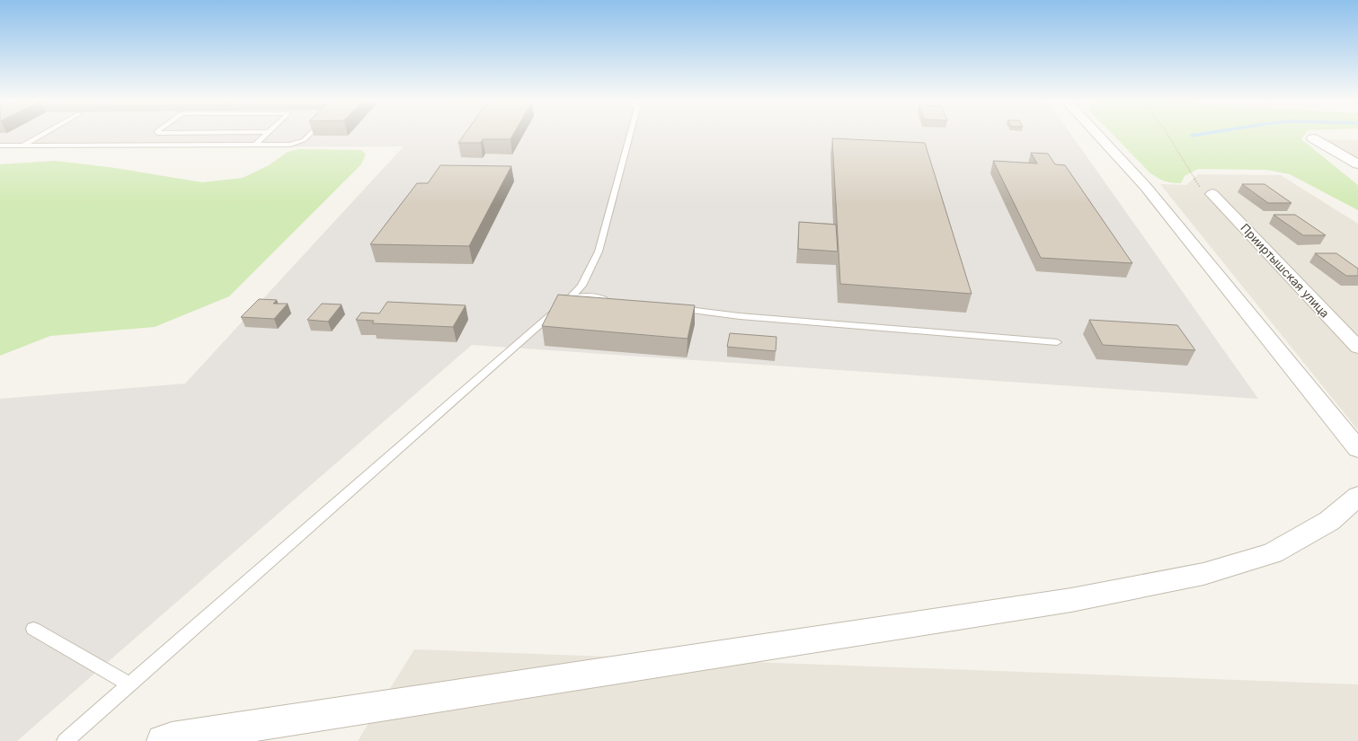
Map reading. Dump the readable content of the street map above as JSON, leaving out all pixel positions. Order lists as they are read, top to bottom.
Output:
{
  "streets": {
    "street": ["Прииртышская улица"]
  }
}
